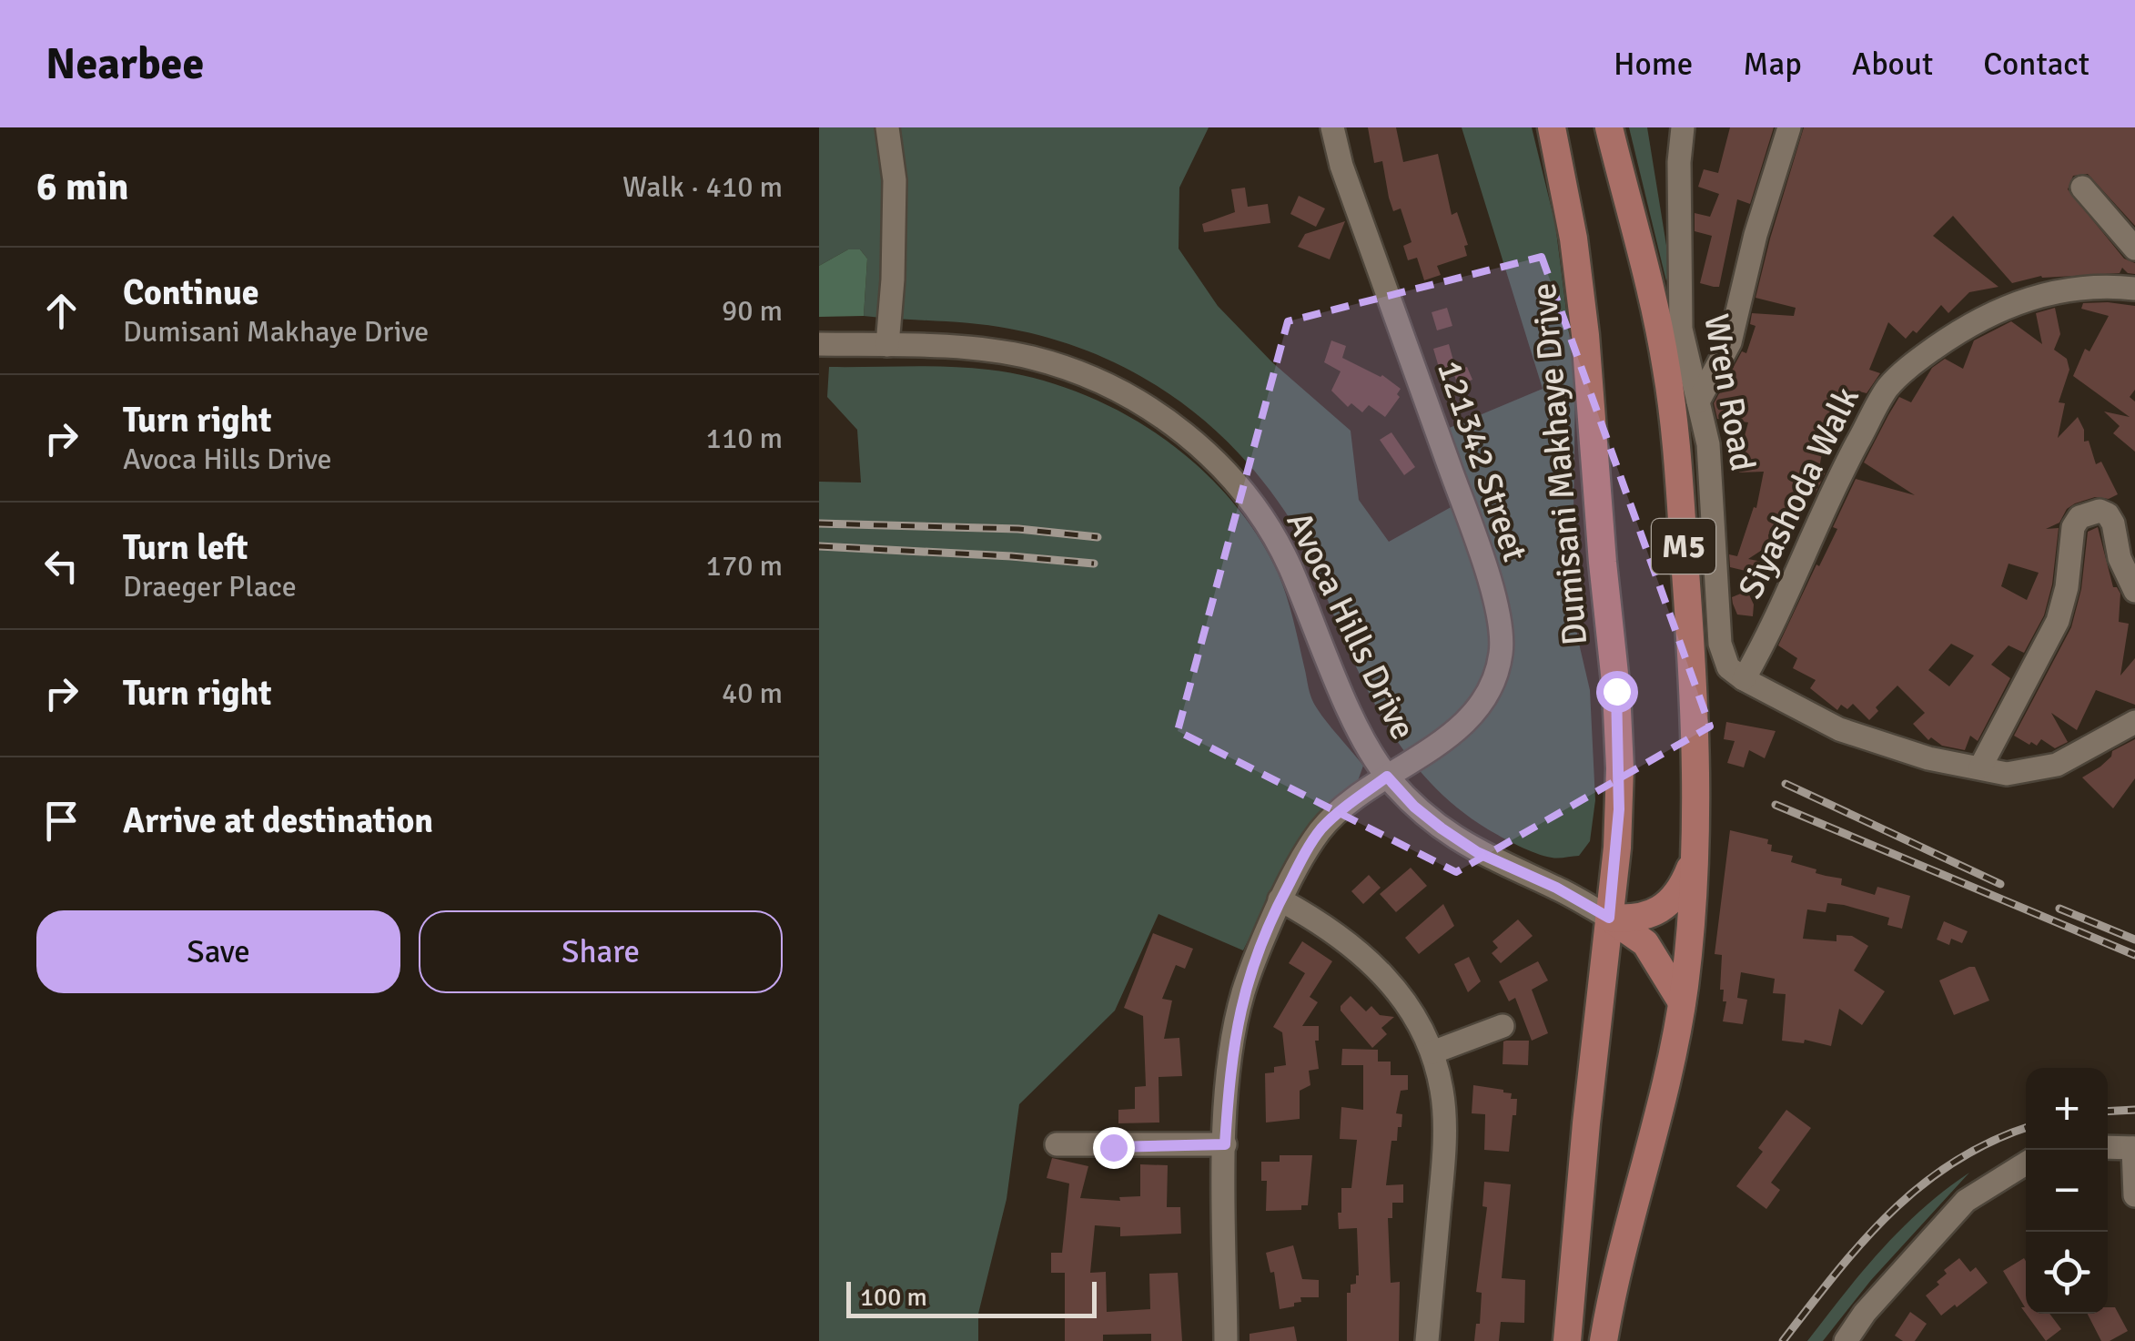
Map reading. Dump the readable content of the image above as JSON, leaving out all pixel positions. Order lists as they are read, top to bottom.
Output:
{
  "streets": {
    "main road": ["Dumisani Makhaye Drive", "M5"],
    "street": [
      "Wren Road",
      "121342 Street",
      "Siyashoda Walk",
      "Avoca Hills Drive"
    ]
  },
  "crossings": [
    ["Wren Road", "Siyashoda Walk"],
    ["121342 Street", "Avoca Hills Drive"],
    ["Dumisani Makhaye Drive", "Avoca Hills Drive"]
  ],
  "scale_bar": "100 m",
  "page": {
    "header": "Nearbee",
    "nav": [
      "Home",
      "Map",
      "About",
      "Contact"
    ],
    "heading": ["6 min", "Walk · 410 m"],
    "list": [
      ["Continue", "Dumisani Makhaye Drive", "90 m"],
      ["Turn right", "Avoca Hills Drive", "110 m"],
      ["Turn left", "Draeger Place", "170 m"],
      ["Turn right", "40 m"],
      "Arrive at destination"
    ],
    "buttons": ["Save", "Share"],
    "map_buttons": ["+", "−"],
    "scale": "100 m"
  }
}
